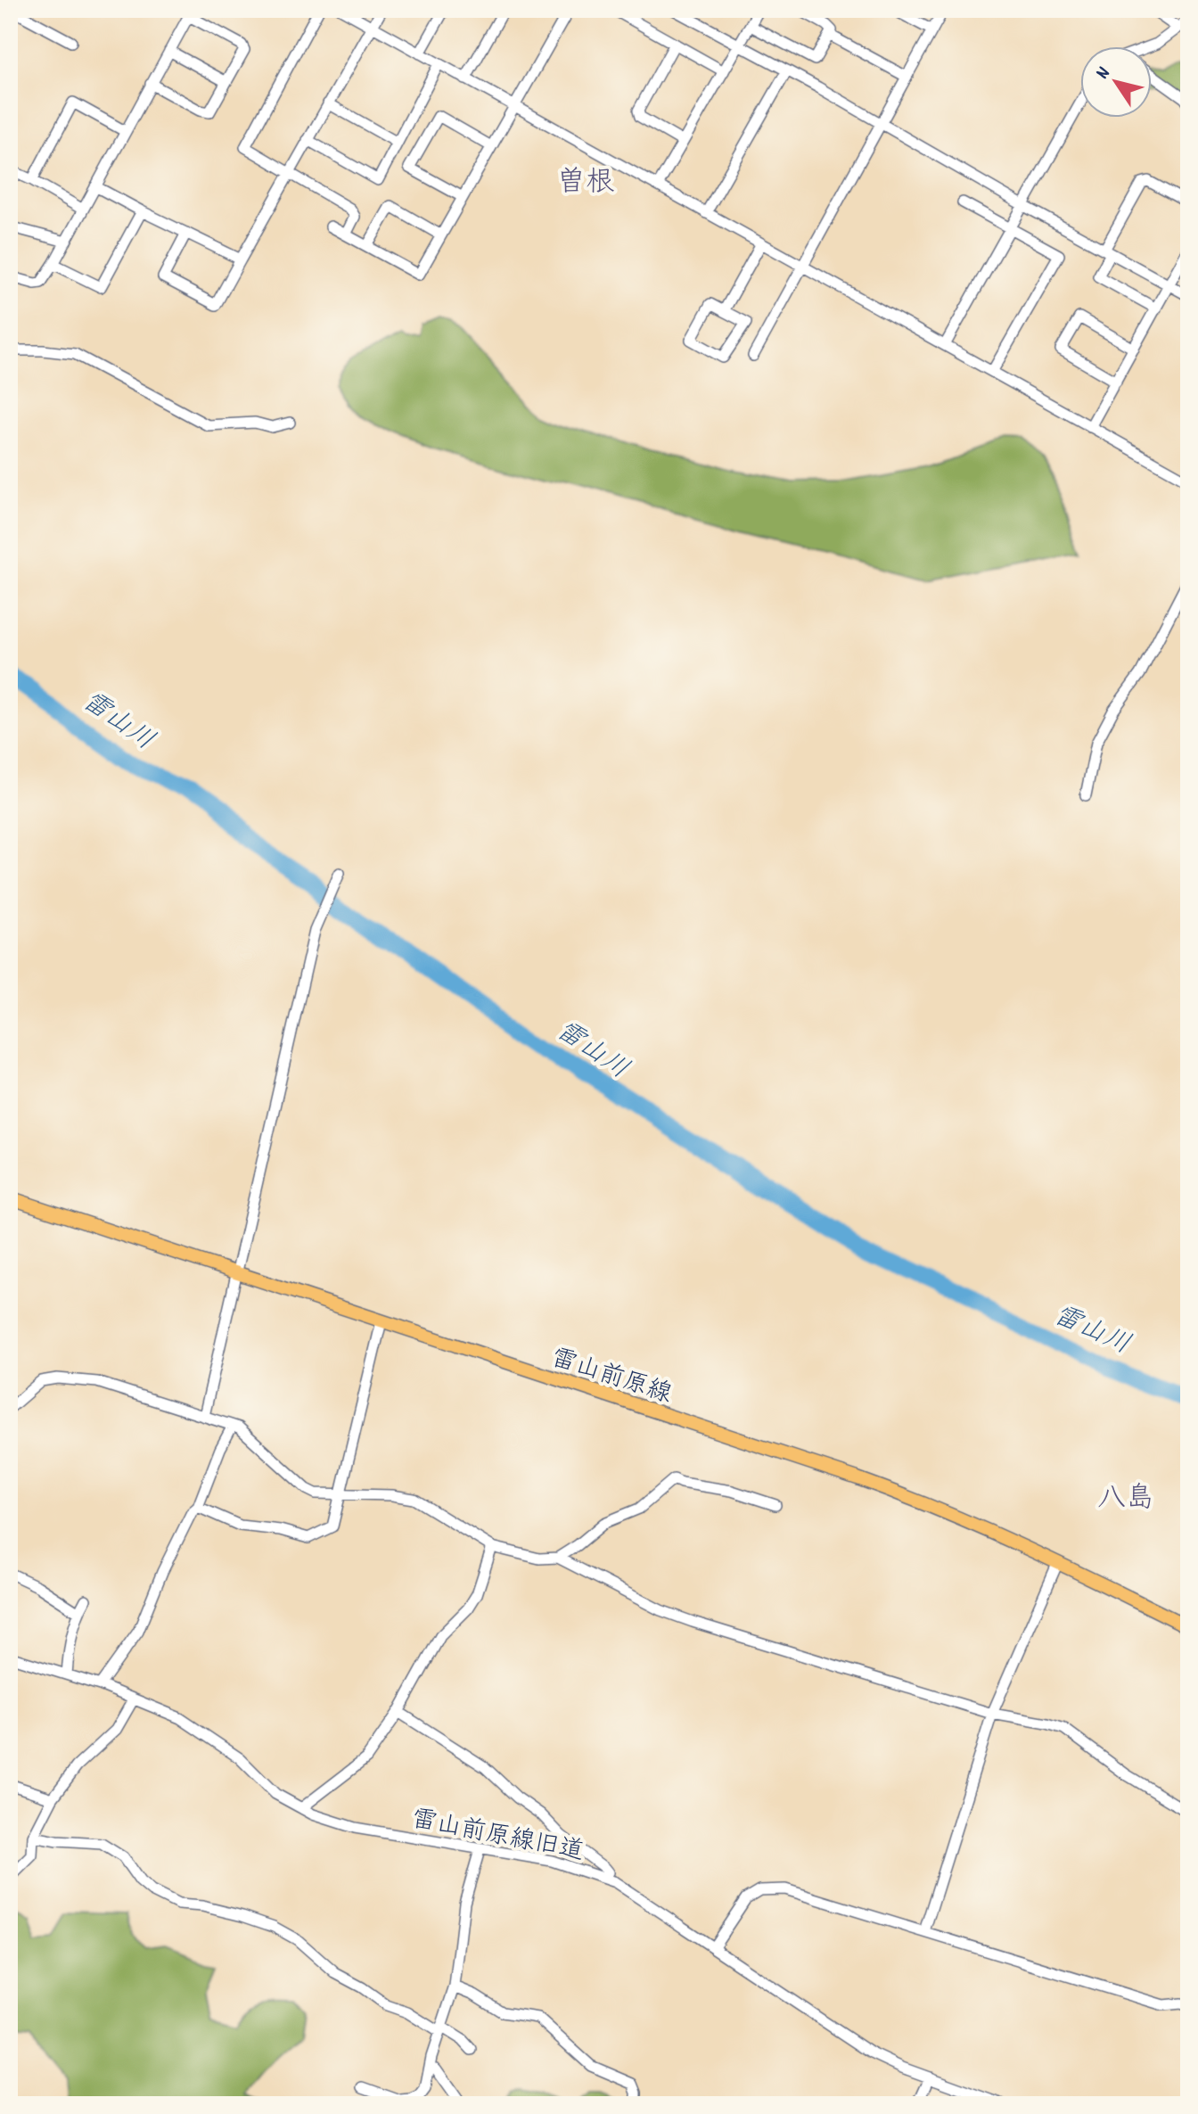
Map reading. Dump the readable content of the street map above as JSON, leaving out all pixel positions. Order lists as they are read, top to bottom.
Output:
{
  "streets": {
    "main road": ["雷山前原線"],
    "street": ["雷山前原線旧道"]
  },
  "districts": ["曽根", "八島"],
  "water": ["雷山川"],
  "north": "top left"
}
